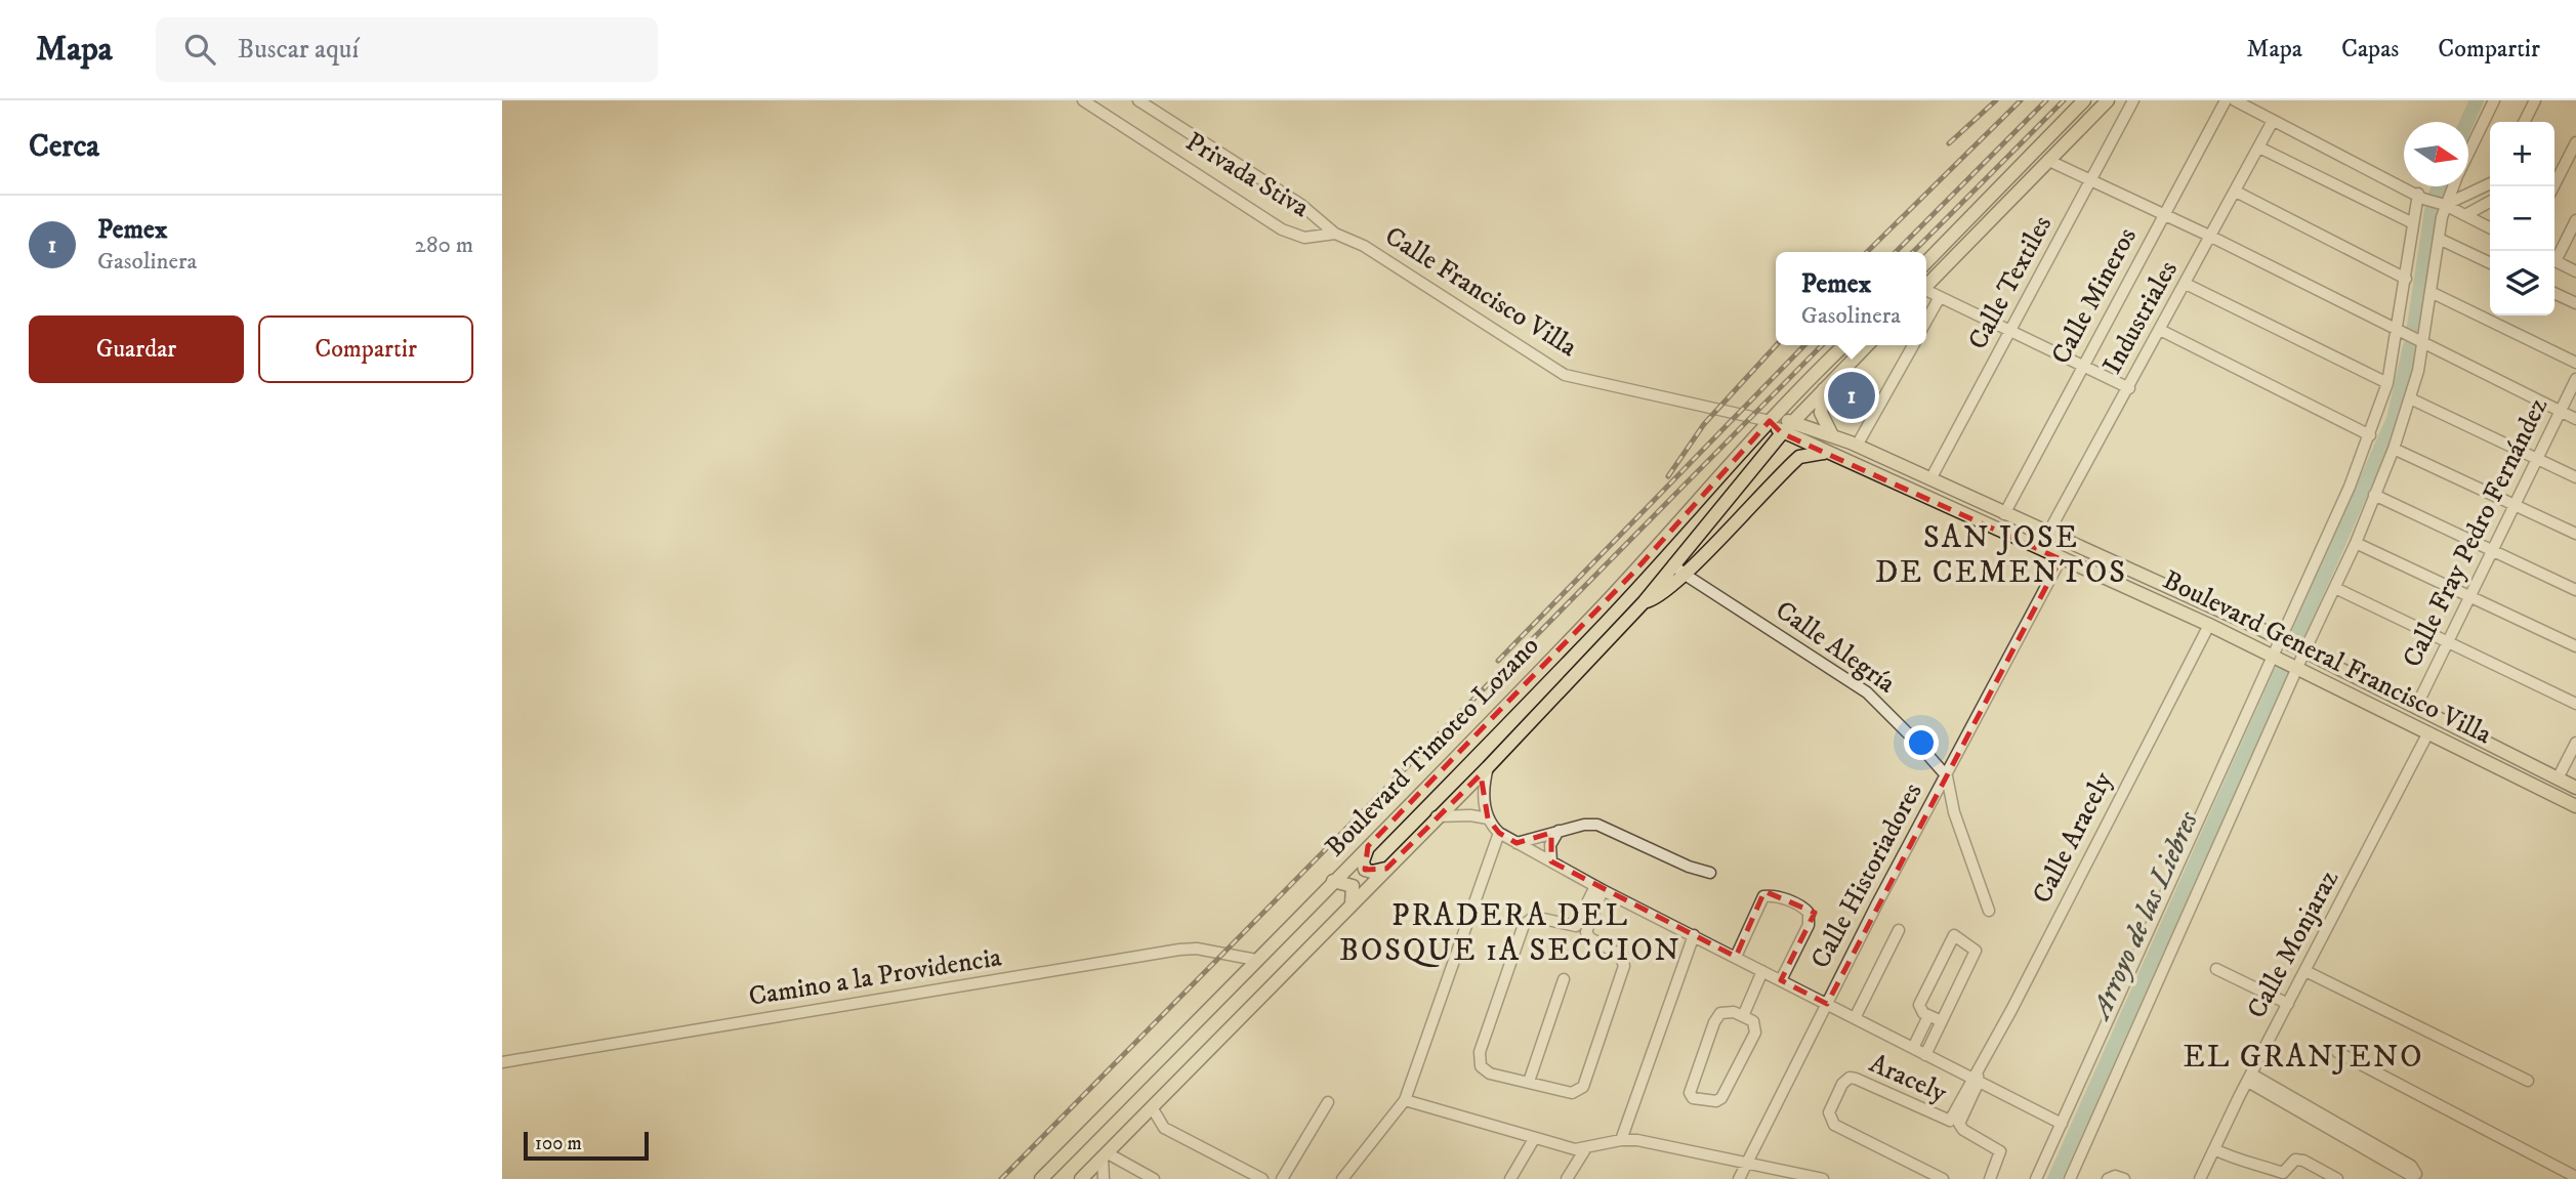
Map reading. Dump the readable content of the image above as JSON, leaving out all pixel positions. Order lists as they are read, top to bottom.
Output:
{
  "streets": {
    "main road": ["Boulevard General Francisco Villa", "Boulevard Timoteo Lozano"],
    "street": [
      "Privada Stiva",
      "Calle Textiles",
      "Calle Francisco Villa",
      "Calle Mineros",
      "Industriales",
      "Calle Fray Pedro Fernández",
      "Calle Alegría",
      "Calle Aracely",
      "Calle Historiadores",
      "Calle Monjaraz",
      "Camino a la Providencia",
      "Aracely"
    ]
  },
  "crossings": [
    ["Privada Stiva", "Calle Francisco Villa"],
    ["Calle Textiles", "Boulevard General Francisco Villa"],
    ["Calle Francisco Villa", "Boulevard General Francisco Villa"],
    ["Calle Francisco Villa", "Boulevard Timoteo Lozano"],
    ["Calle Mineros", "Boulevard General Francisco Villa"],
    ["Industriales", "Boulevard General Francisco Villa"],
    ["Calle Fray Pedro Fernández", "Boulevard General Francisco Villa"],
    ["Calle Alegría", "Boulevard Timoteo Lozano"],
    ["Calle Alegría", "Calle Historiadores"],
    ["Boulevard General Francisco Villa", "Boulevard Timoteo Lozano"],
    ["Boulevard General Francisco Villa", "Calle Aracely"],
    ["Boulevard General Francisco Villa", "Calle Historiadores"],
    ["Boulevard General Francisco Villa", "Calle Monjaraz"],
    ["Boulevard Timoteo Lozano", "Camino a la Providencia"],
    ["Calle Aracely", "Aracely"]
  ],
  "districts": ["SAN JOSE DE CEMENTOS", "PRADERA DEL BOSQUE 1A SECCION", "EL GRANJENO"],
  "water": ["Arroyo de las Liebres"],
  "scale_bar": "100 m",
  "north": "right",
  "page": {
    "header": "Mapa",
    "search": "Buscar aquí",
    "nav": ["Mapa", "Capas", "Compartir"],
    "heading": "Cerca",
    "map_buttons": ["+", "−"],
    "list": [
      {
        "mark": "1",
        "name": "Pemex",
        "note": "Gasolinera",
        "value": "280 m"
      }
    ],
    "popup": ["Pemex", "Gasolinera"],
    "buttons": ["Guardar", "Compartir"],
    "pins": "1",
    "scale": "100 m"
  }
}
